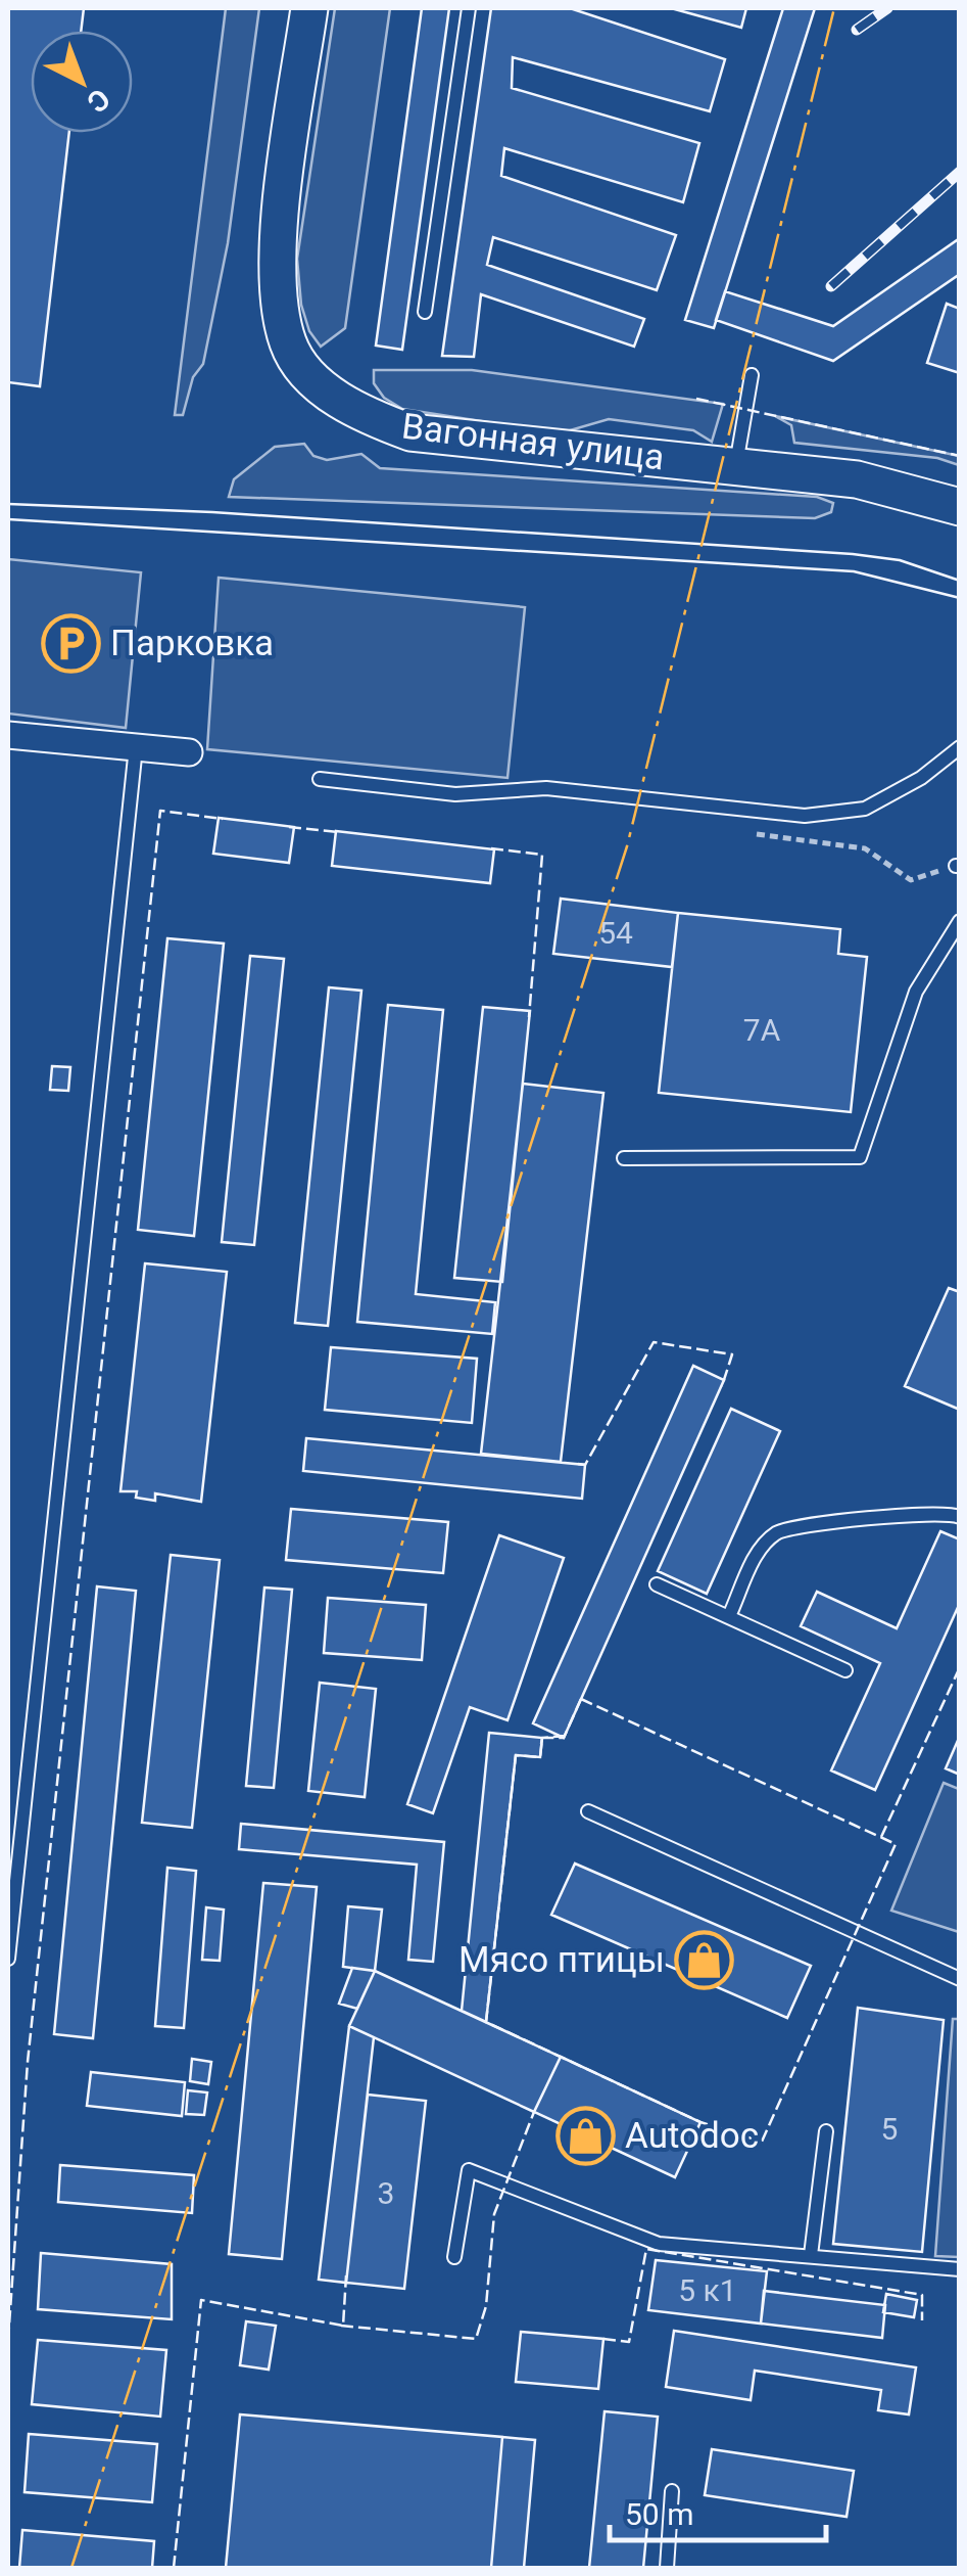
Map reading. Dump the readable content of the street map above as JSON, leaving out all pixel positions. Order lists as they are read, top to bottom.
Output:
{
  "streets": {
    "street": ["Вагонная улица"]
  },
  "places": {
    "parking": ["Парковка"],
    "shop": ["Мясо птицы", "Autodoc"]
  },
  "house_numbers": [
    "54",
    "7А",
    "5",
    "3",
    "5 к1"
  ],
  "scale_bar": "50 m",
  "north": "bottom right"
}
